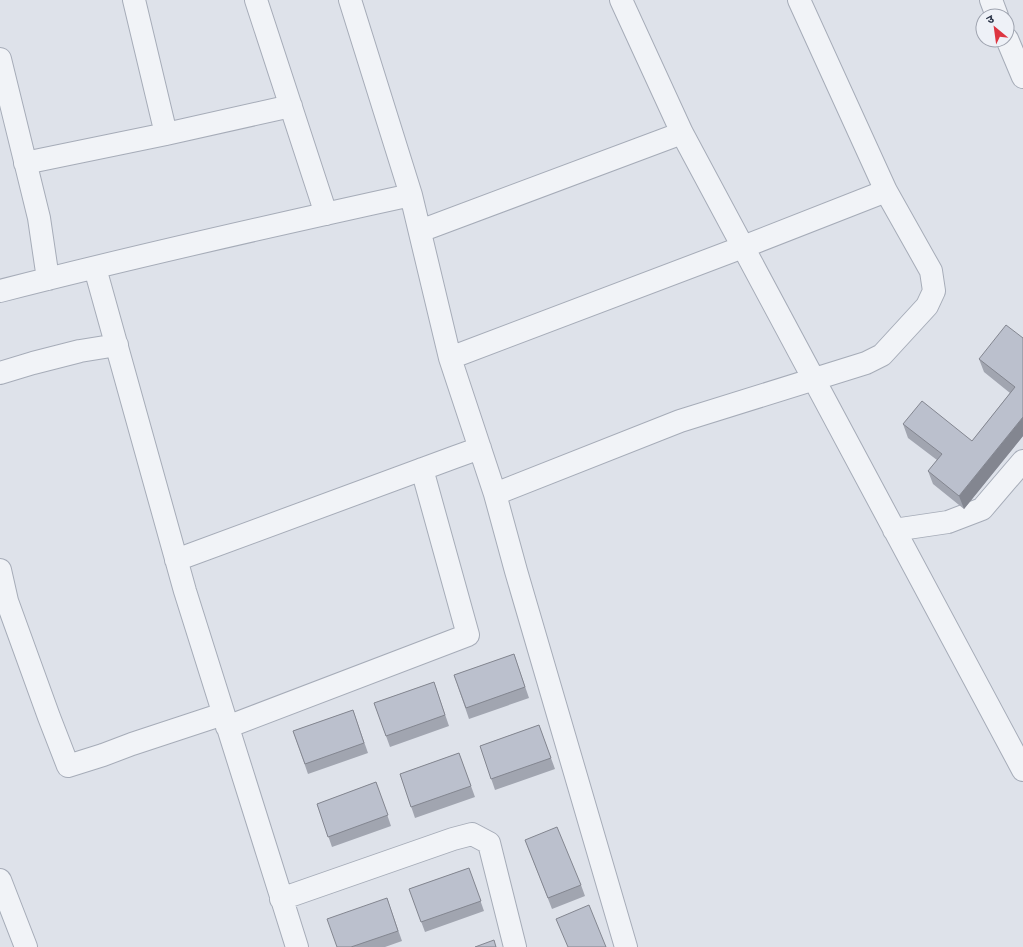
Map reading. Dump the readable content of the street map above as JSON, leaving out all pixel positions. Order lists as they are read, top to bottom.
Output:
{
  "north": "top left"
}
